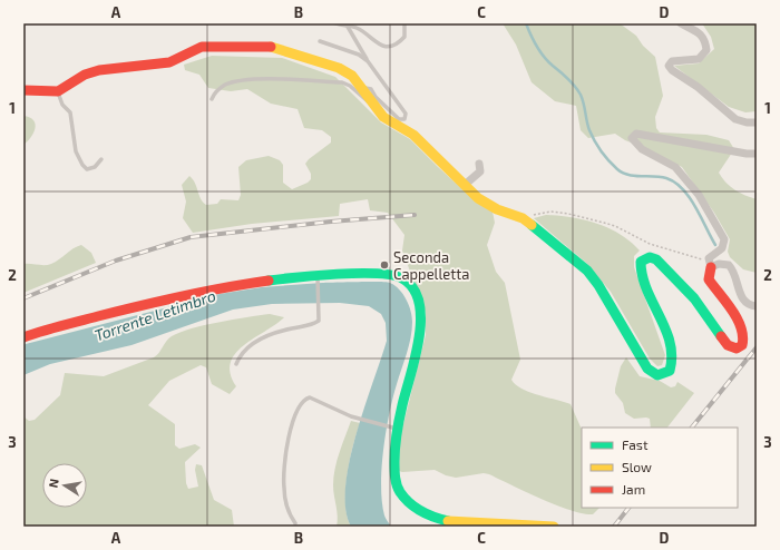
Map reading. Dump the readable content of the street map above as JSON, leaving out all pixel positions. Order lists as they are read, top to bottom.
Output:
{
  "water": ["Torrente Letimbro"],
  "places": ["Seconda Cappelletta"],
  "legend": ["Fast", "Slow", "Jam"],
  "north": "left",
  "grid": {
    "columns": [
      "A",
      "B",
      "C",
      "D"
    ],
    "rows": ["1", "2", "3"]
  }
}
